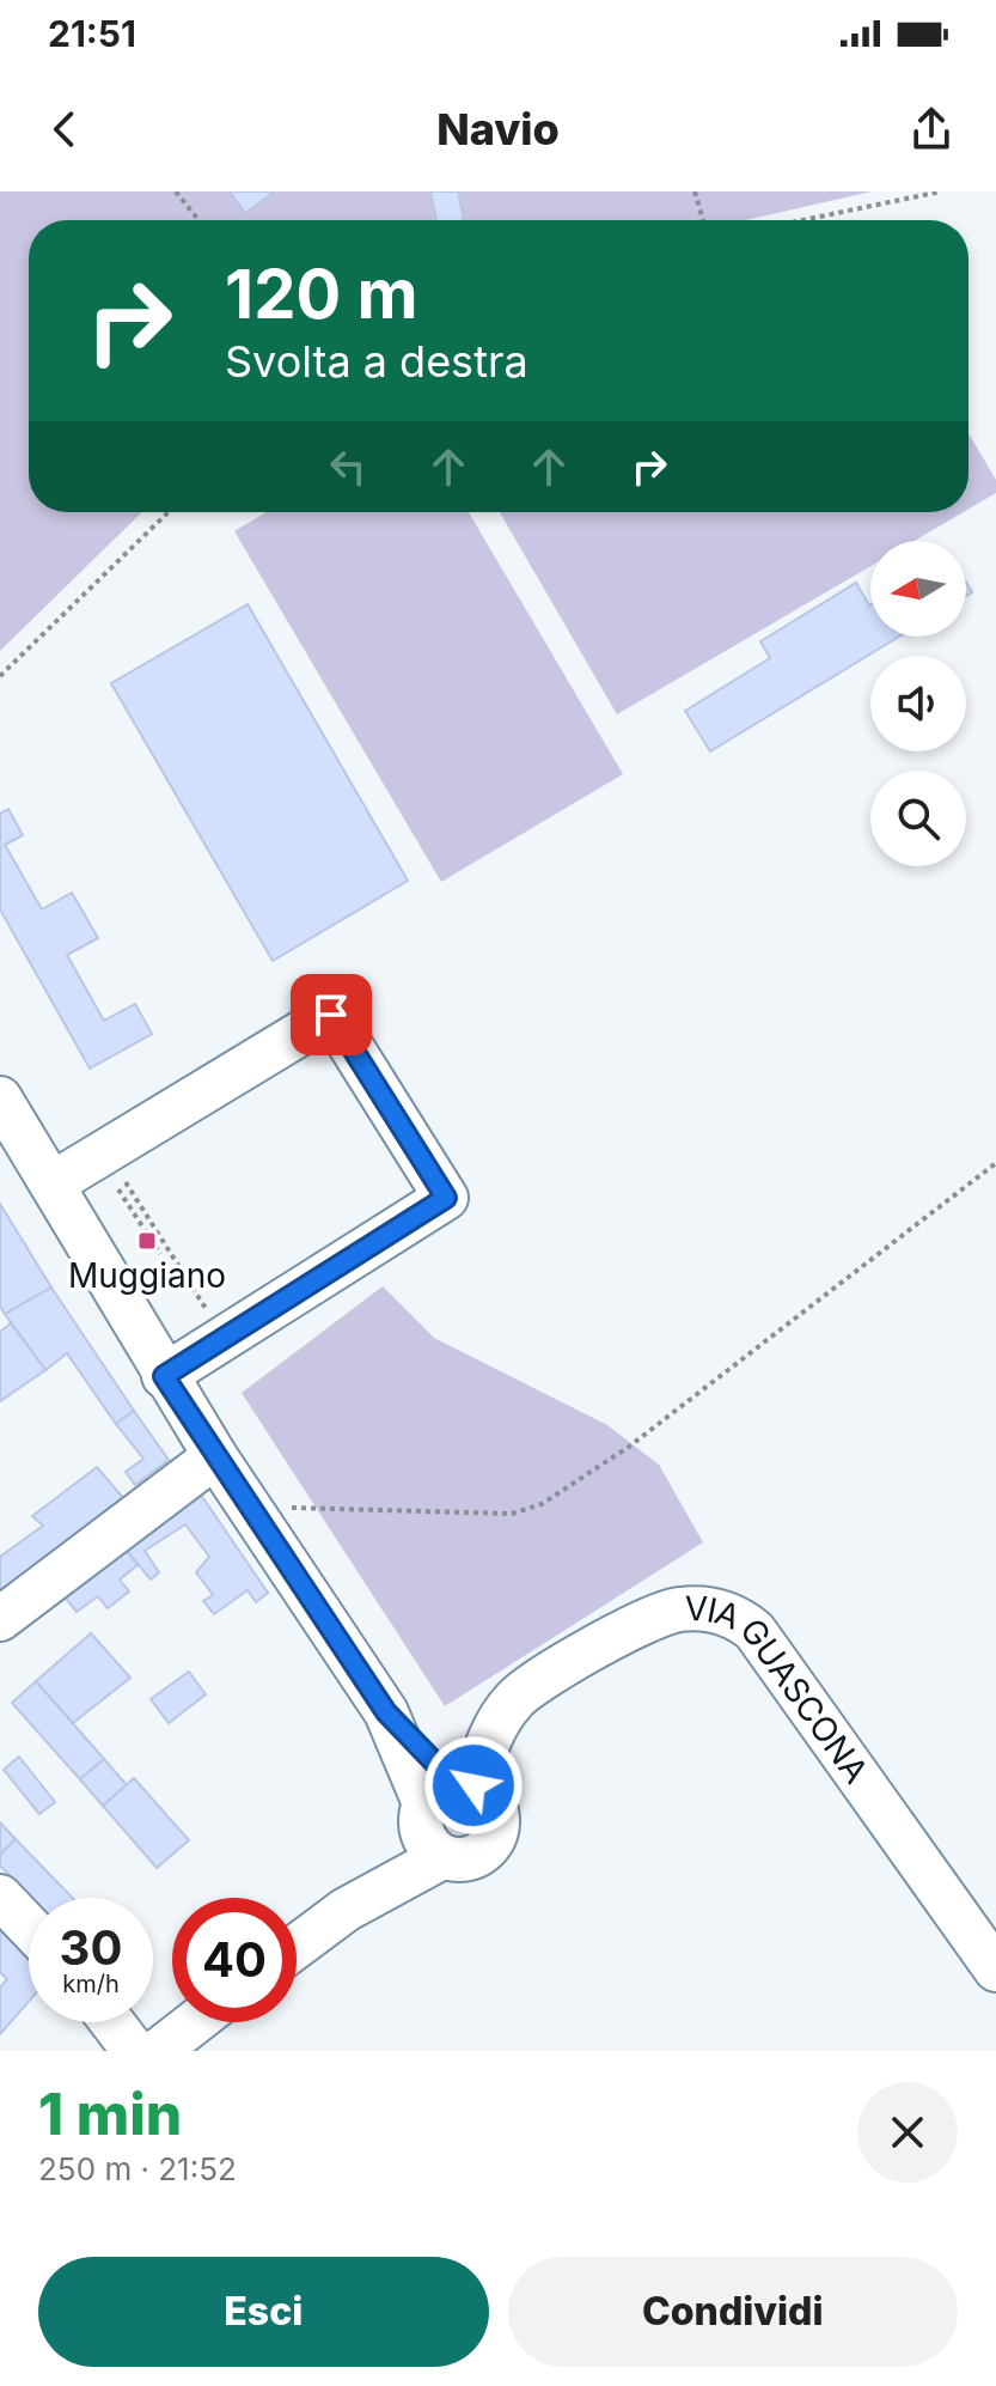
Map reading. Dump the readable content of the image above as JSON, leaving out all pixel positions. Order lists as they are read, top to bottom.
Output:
{
  "streets": {
    "street": ["VIA GUASCONA"]
  },
  "places": {
    "transit": ["Muggiano"]
  },
  "north": "left",
  "page": {
    "status": "21:51",
    "header": "Navio",
    "turn": ["120 m", "Svolta a destra"],
    "speed": "30 km/h",
    "limit": "40",
    "heading": ["1 min", "250 m · 21:52"],
    "buttons": ["Esci", "Condividi"]
  }
}
